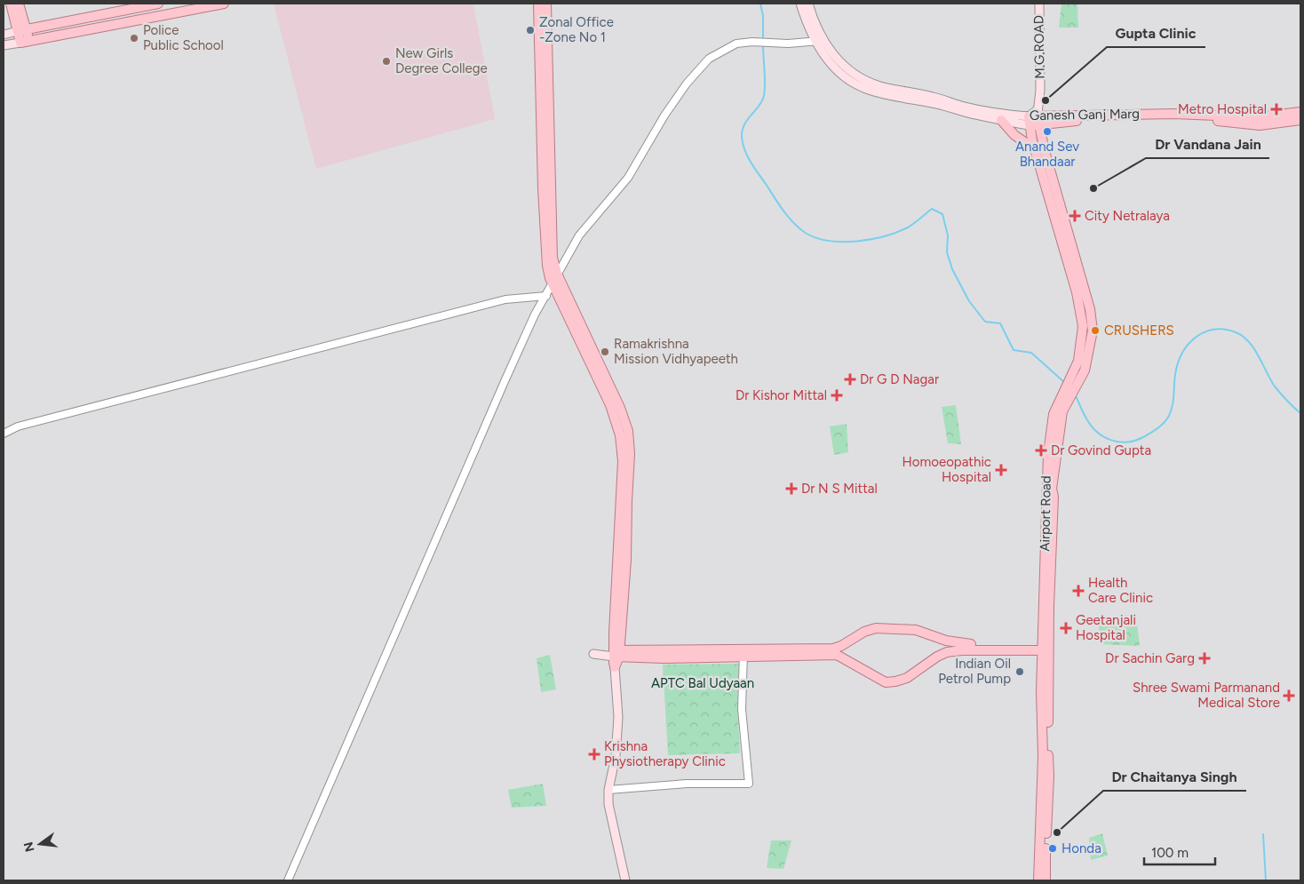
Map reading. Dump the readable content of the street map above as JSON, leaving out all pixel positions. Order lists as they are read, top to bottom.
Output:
{
  "streets": {
    "main road": ["M.G.ROAD", "Ganesh Ganj Marg", "Airport Road"]
  },
  "crossings": [
    ["M.G.ROAD", "Ganesh Ganj Marg"]
  ],
  "parks": ["APTC Bal Udyaan"],
  "places": {
    "other": [
      "Zonal Office -Zone No 1",
      "Police Public School",
      "New Girls Degree College",
      "Gupta Clinic",
      "Anand Sev Bhandaar",
      "Dr Vandana Jain",
      "CRUSHERS",
      "Ramakrishna Mission Vidhyapeeth",
      "Indian Oil Petrol Pump",
      "Dr Chaitanya Singh",
      "Honda"
    ],
    "health": [
      "Metro Hospital",
      "City Netralaya",
      "Dr G D Nagar",
      "Dr Kishor Mittal",
      "Dr Govind Gupta",
      "Homoeopathic Hospital",
      "Dr N S Mittal",
      "Health Care Clinic",
      "Geetanjali Hospital",
      "Dr Sachin Garg",
      "Shree Swami Parmanand Medical Store",
      "Krishna Physiotherapy Clinic"
    ]
  },
  "scale_bar": "100 m",
  "north": "left"
}
